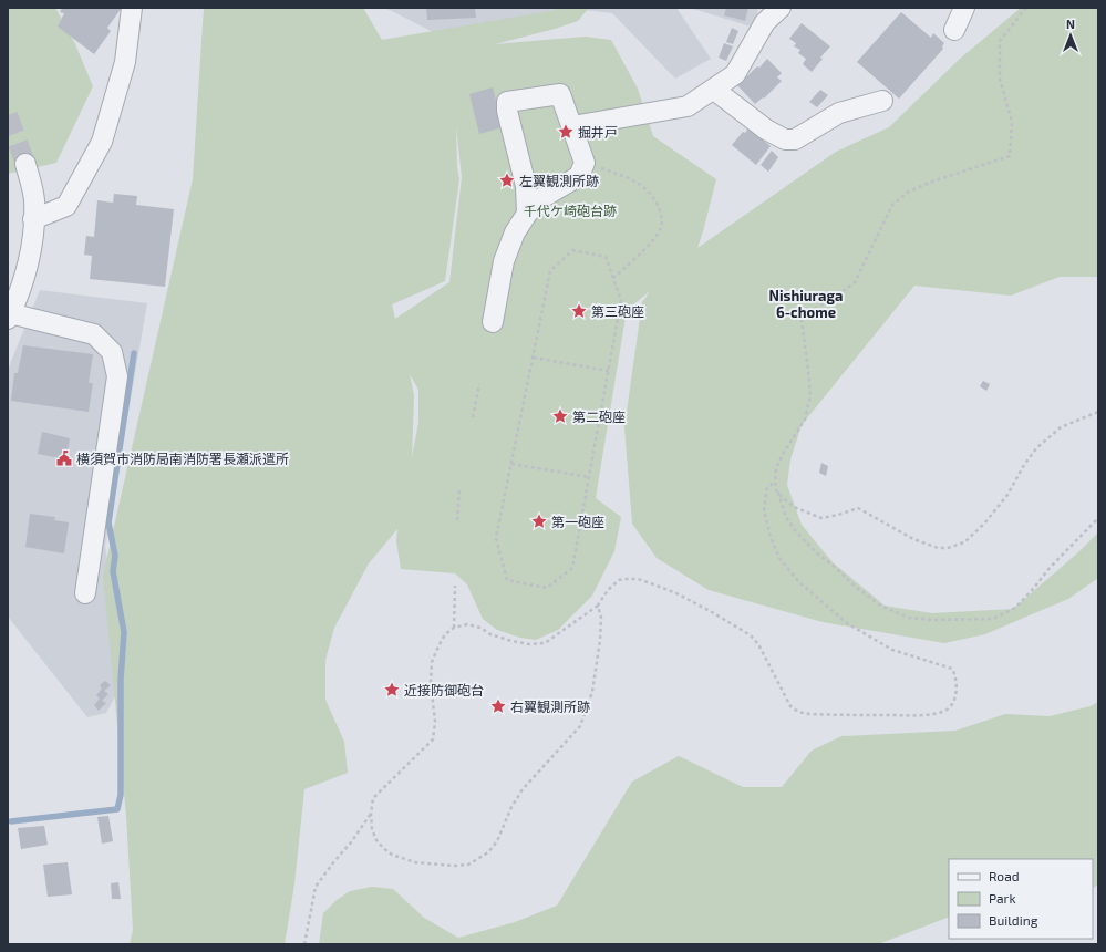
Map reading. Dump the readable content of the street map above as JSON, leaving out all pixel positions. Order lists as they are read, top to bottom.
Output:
{
  "districts": ["Nishiuraga 6-chome"],
  "parks": ["千代ケ崎砲台跡"],
  "places": {
    "place": [
      "掘井戸",
      "左翼観測所跡",
      "第三砲座",
      "第二砲座",
      "第一砲座",
      "近接防御砲台",
      "右翼観測所跡"
    ],
    "public building": ["横須賀市消防局南消防署長瀬派遣所"]
  },
  "legend": ["Road", "Park", "Building"],
  "north": "top"
}
